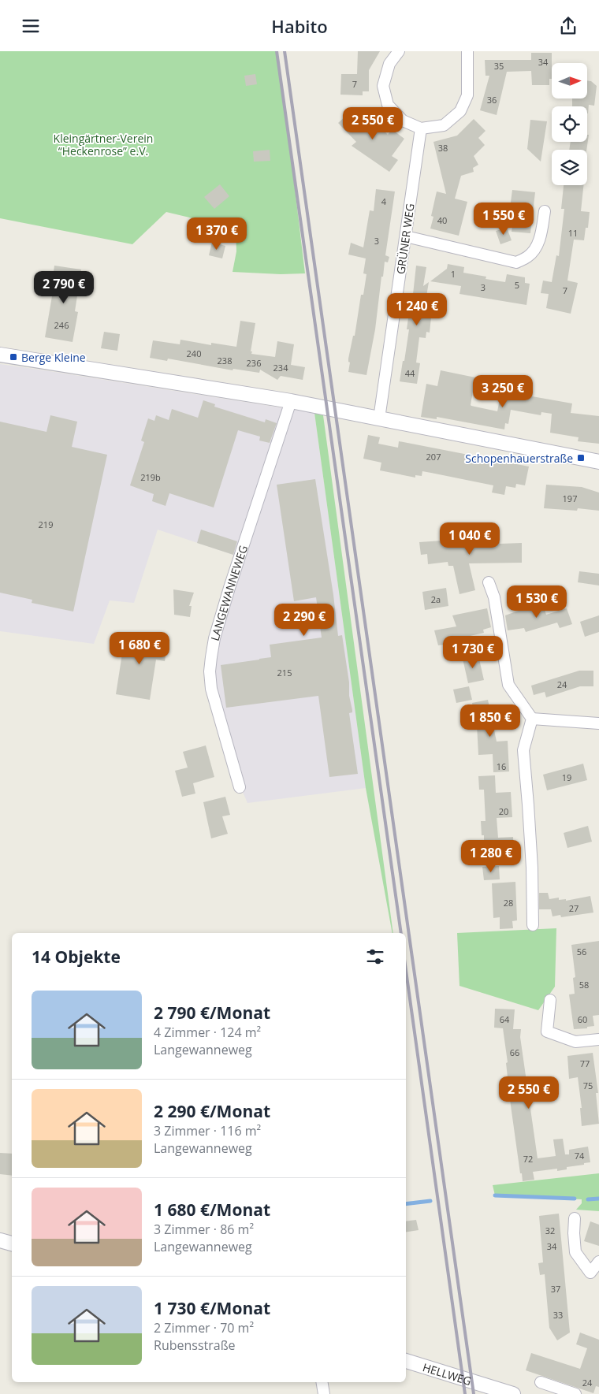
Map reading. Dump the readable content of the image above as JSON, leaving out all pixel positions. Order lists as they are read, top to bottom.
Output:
{
  "streets": {
    "street": ["GRÜNER WEG", "LANGEWANNEWEG", "HELLWEG"]
  },
  "parks": ["Kleingärtner-Verein “Heckenrose” e.V."],
  "places": {
    "transit": ["Berge Kleine", "Schopenhauerstraße"]
  },
  "house_numbers": [
    "34",
    "35",
    "7",
    "36",
    "38",
    "4",
    "40",
    "11",
    "3",
    "1",
    "5",
    "3",
    "7",
    "246",
    "240",
    "238",
    "236",
    "234",
    "44",
    "207",
    "219b",
    "197",
    "219",
    "2a",
    "215",
    "24",
    "16",
    "19",
    "20",
    "28",
    "27",
    "56",
    "58",
    "64",
    "60",
    "66",
    "77",
    "75",
    "74",
    "72",
    "32",
    "34",
    "37",
    "33",
    "24"
  ],
  "north": "right",
  "page": {
    "header": "Habito",
    "price": [
      "2 550 €",
      "1 550 €",
      "1 370 €",
      "2 790 €",
      "1 240 €",
      "3 250 €",
      "1 040 €",
      "1 530 €",
      "2 290 €",
      "1 680 €",
      "1 730 €",
      "1 850 €",
      "1 280 €",
      "2 550 €"
    ],
    "heading": "14 Objekte",
    "list": [
      {
        "name": "2 790 €/Monat",
        "note": "4 Zimmer · 124 m² · Langewanneweg"
      },
      {
        "name": "2 290 €/Monat",
        "note": "3 Zimmer · 116 m² · Langewanneweg"
      },
      {
        "name": "1 680 €/Monat",
        "note": "3 Zimmer · 86 m² · Langewanneweg"
      },
      {
        "name": "1 730 €/Monat",
        "note": "2 Zimmer · 70 m² · Rubensstraße"
      }
    ]
  }
}
